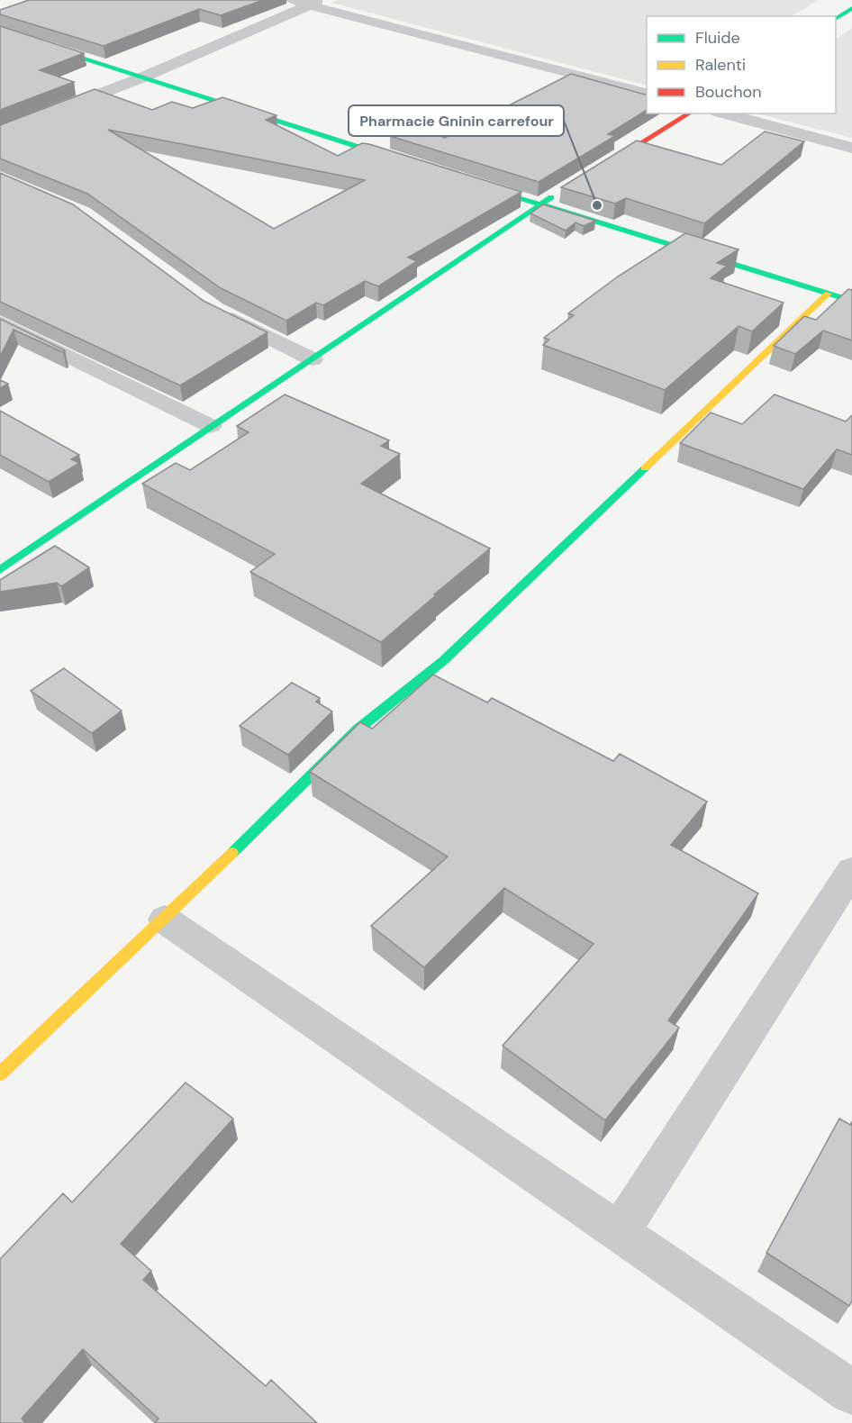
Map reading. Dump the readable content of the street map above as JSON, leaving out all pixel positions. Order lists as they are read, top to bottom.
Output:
{
  "places": ["Pharmacie Gninin carrefour"],
  "legend": ["Fluide", "Ralenti", "Bouchon"]
}
